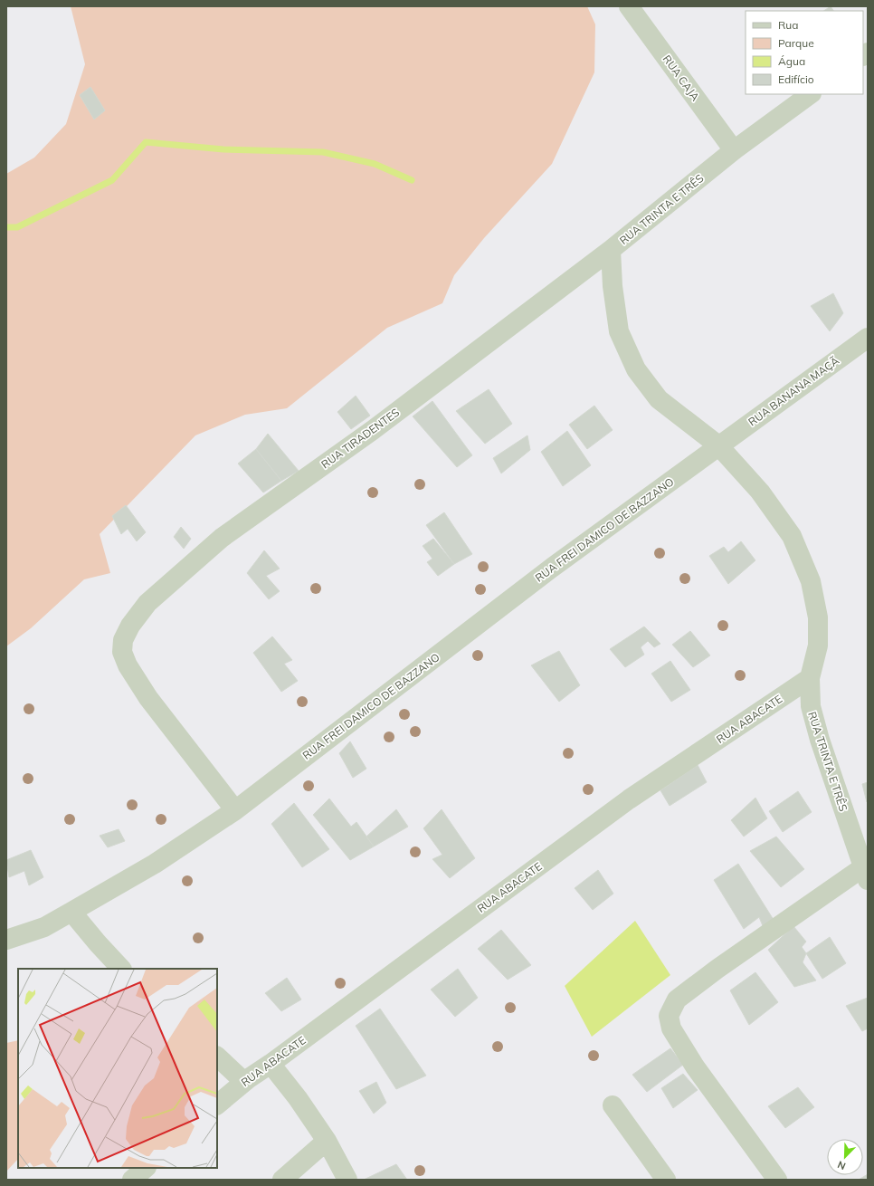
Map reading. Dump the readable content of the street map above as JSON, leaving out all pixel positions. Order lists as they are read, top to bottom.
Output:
{
  "streets": {
    "street": [
      "RUA CAJA",
      "RUA TRINTA E TRÊS",
      "RUA BANANA MAÇÃ",
      "RUA TIRADENTES",
      "RUA FREI DAMICO DE BAZZANO",
      "RUA ABACATE"
    ]
  },
  "crossings": [
    ["RUA CAJA", "RUA TRINTA E TRÊS"],
    ["RUA TRINTA E TRÊS", "RUA BANANA MAÇÃ"],
    ["RUA TRINTA E TRÊS", "RUA TIRADENTES"],
    ["RUA TRINTA E TRÊS", "RUA FREI DAMICO DE BAZZANO"],
    ["RUA TRINTA E TRÊS", "RUA ABACATE"],
    ["RUA BANANA MAÇÃ", "RUA FREI DAMICO DE BAZZANO"],
    ["RUA TIRADENTES", "RUA FREI DAMICO DE BAZZANO"]
  ],
  "legend": [
    "Rua",
    "Parque",
    "Água",
    "Edifício"
  ],
  "north": "bottom left"
}
